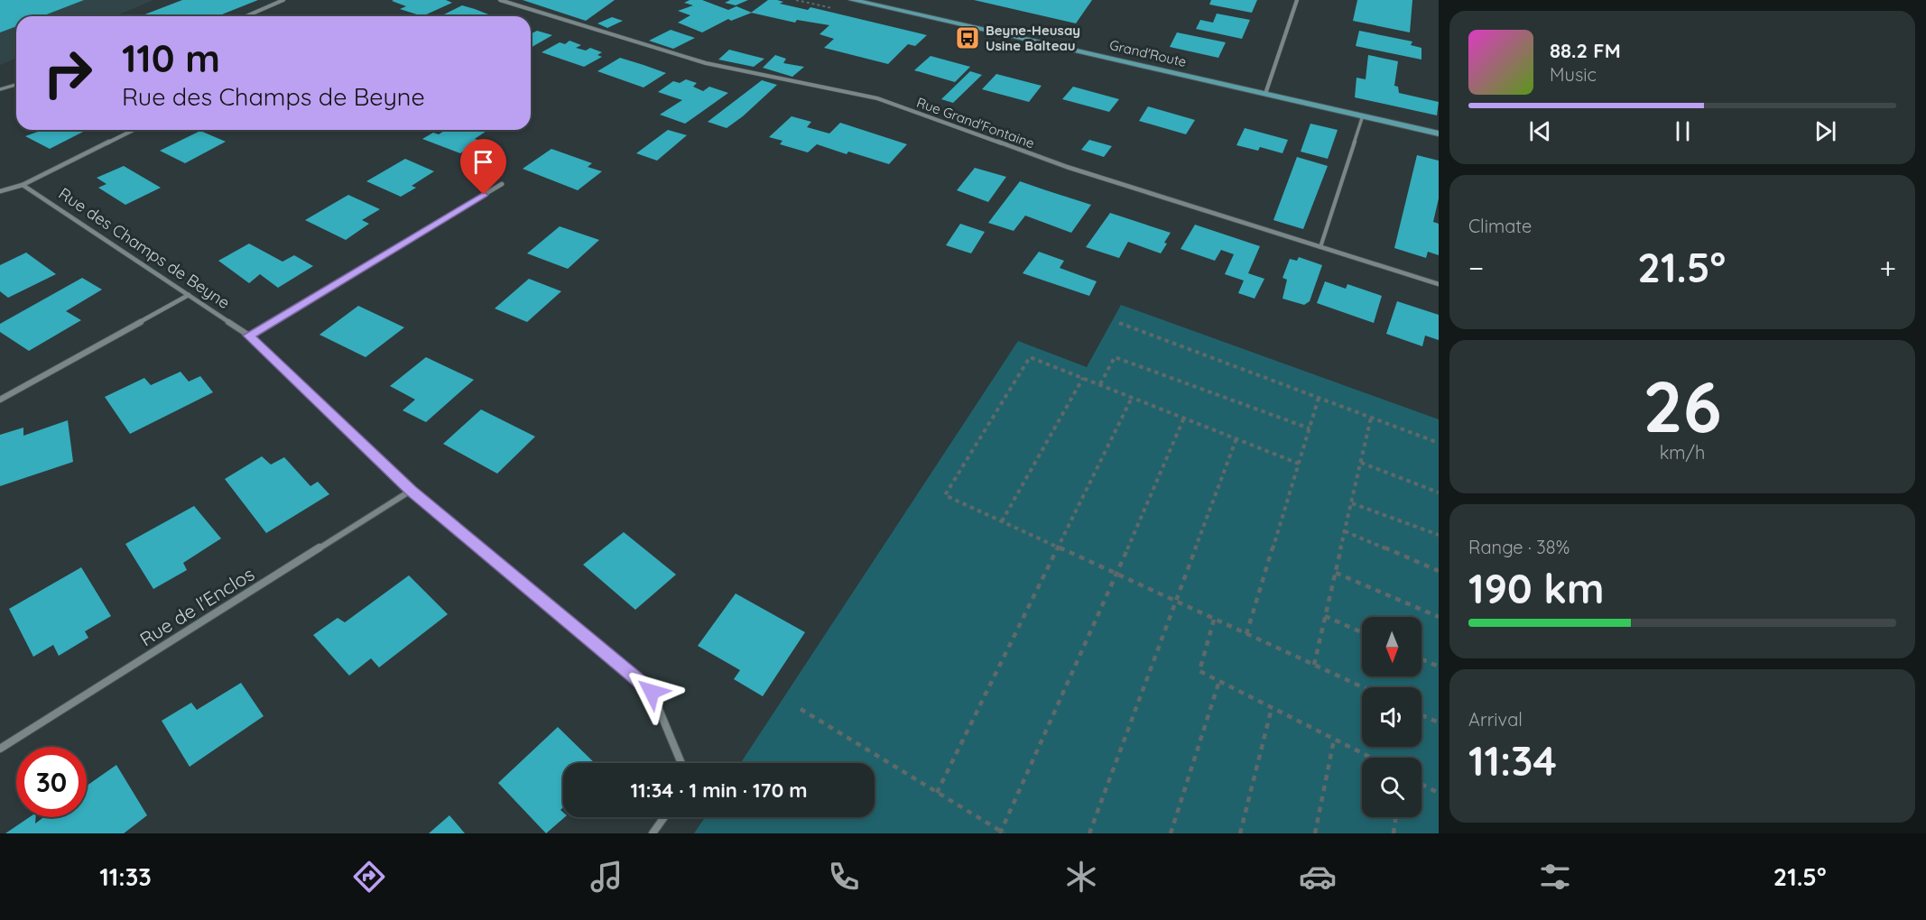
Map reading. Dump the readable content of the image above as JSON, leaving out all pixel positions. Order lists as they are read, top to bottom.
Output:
{
  "streets": {
    "main road": ["Grand'Route"],
    "street": ["Rue Grand'Fontaine", "Rue des Champs de Beyne", "Rue de l'Enclos"]
  },
  "crossings": [
    ["Rue des Champs de Beyne", "Rue de l'Enclos"]
  ],
  "places": {
    "bus stop": ["Beyne-Heusay Usine Balteau"]
  },
  "north": "bottom",
  "page": {
    "turn": ["110 m", "Rue des Champs de Beyne"],
    "song": ["88.2 FM", "Music"],
    "tile": [
      "Climate",
      ["26", "km/h"],
      ["Range · 38%", "190 km"],
      ["Arrival", "11:34"]
    ],
    "heat": ["−", "21.5°", "+"],
    "limit": "30",
    "trip": "11:34 · 1 min · 170 m",
    "tabs": ["11:33", "21.5°"]
  }
}
